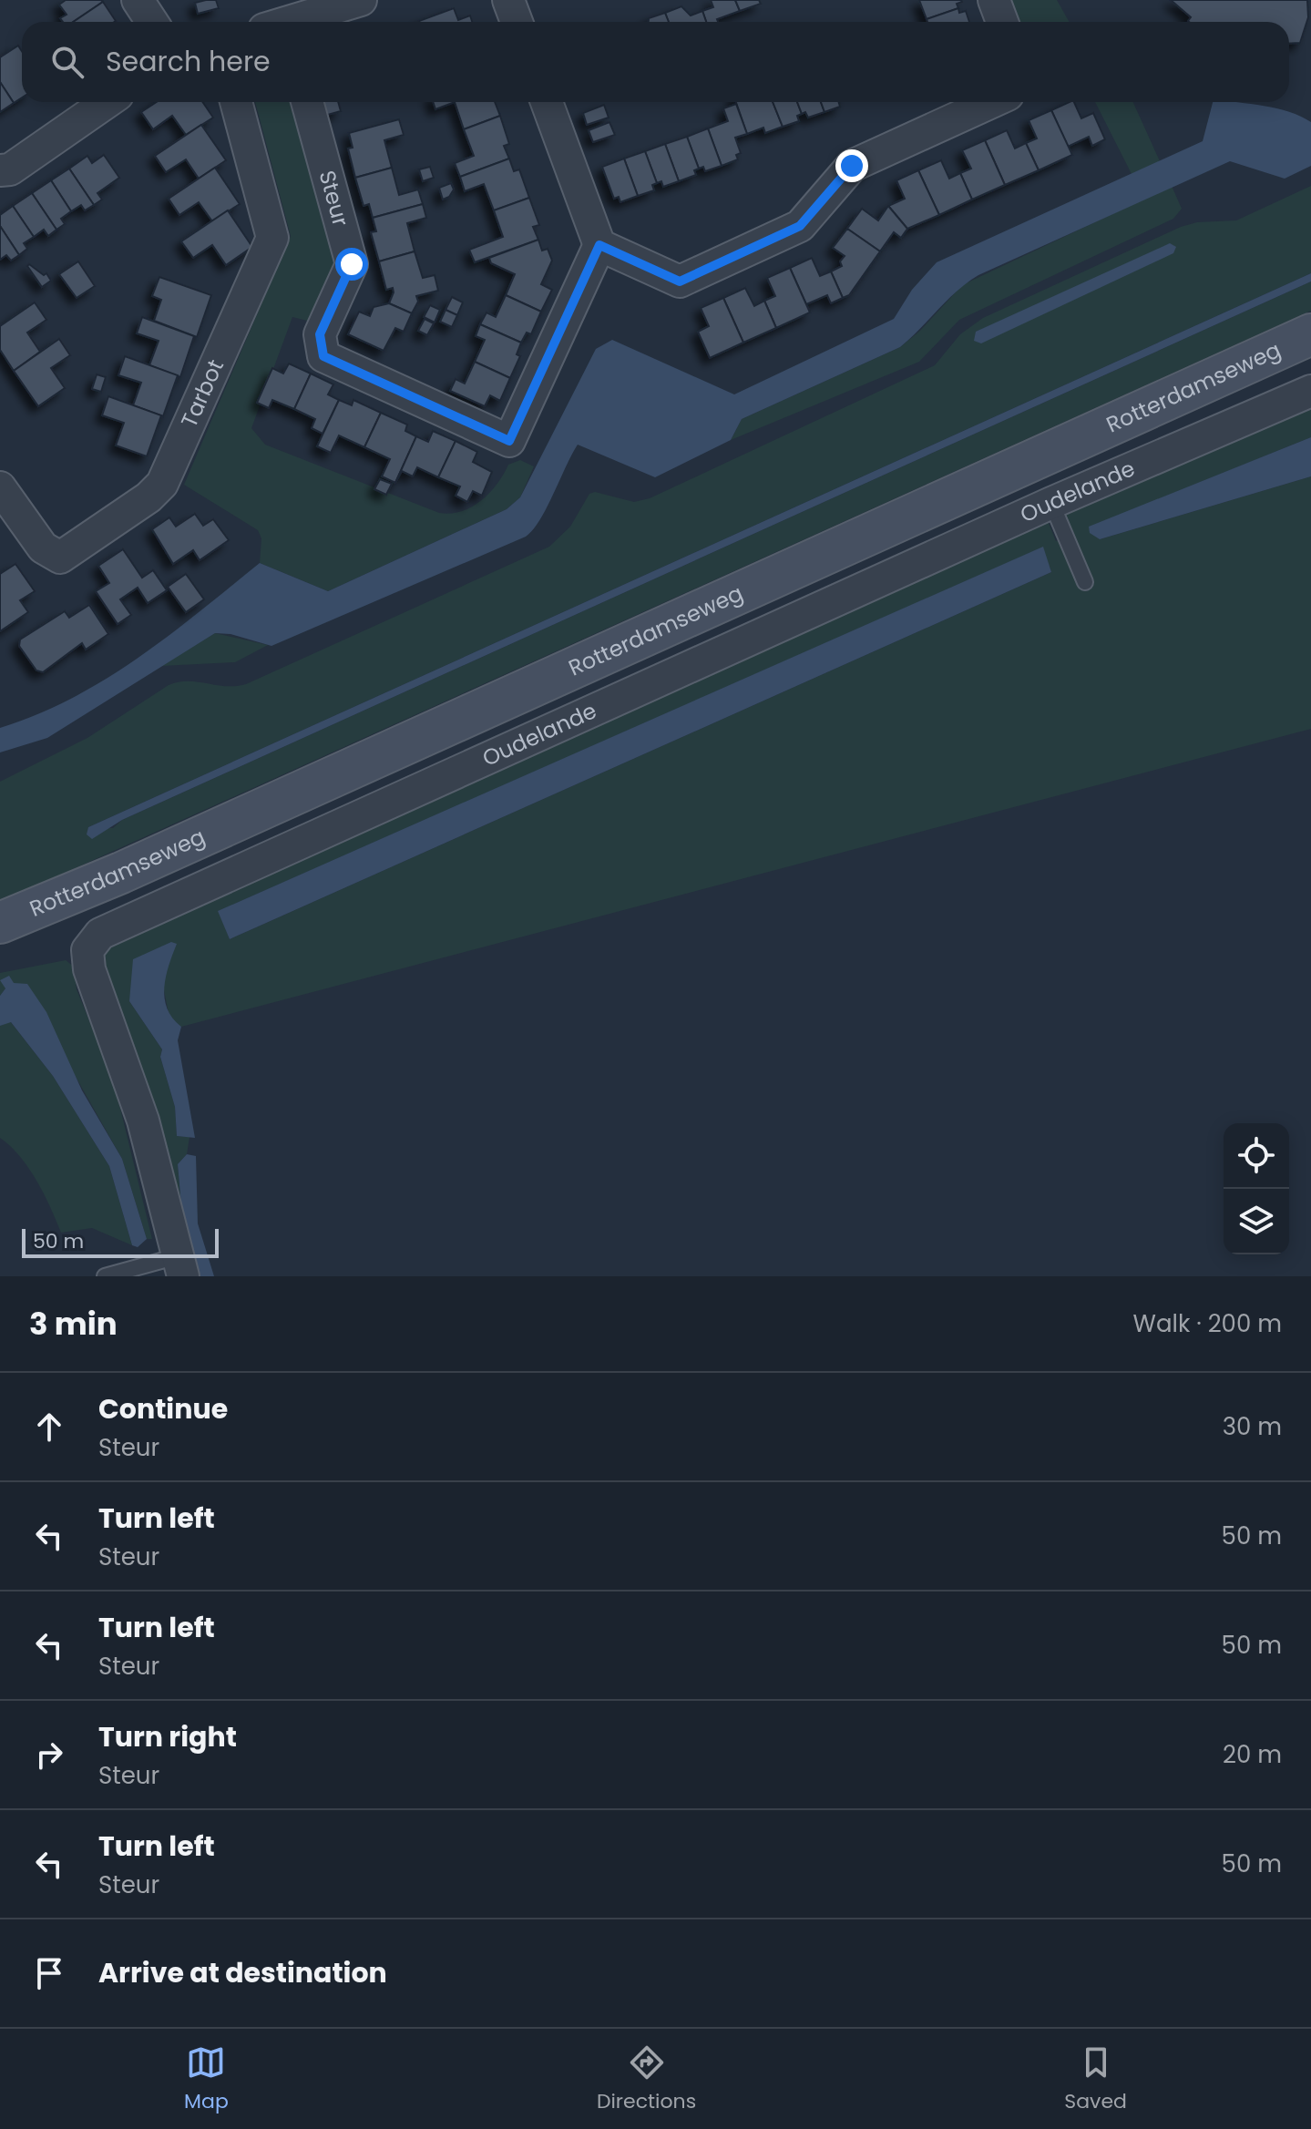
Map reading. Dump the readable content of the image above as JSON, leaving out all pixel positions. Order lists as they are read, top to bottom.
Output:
{
  "streets": {
    "main road": ["Rotterdamseweg"],
    "street": ["Steur", "Tarbot", "Oudelande"]
  },
  "scale_bar": "50 m",
  "page": {
    "search": "Search here",
    "scale": "50 m",
    "heading": ["3 min", "Walk · 200 m"],
    "list": [
      ["Continue", "Steur", "30 m"],
      ["Turn left", "Steur", "50 m"],
      ["Turn left", "Steur", "50 m"],
      ["Turn right", "Steur", "20 m"],
      ["Turn left", "Steur", "50 m"],
      "Arrive at destination"
    ],
    "nav": ["Map", "Directions", "Saved"]
  }
}
